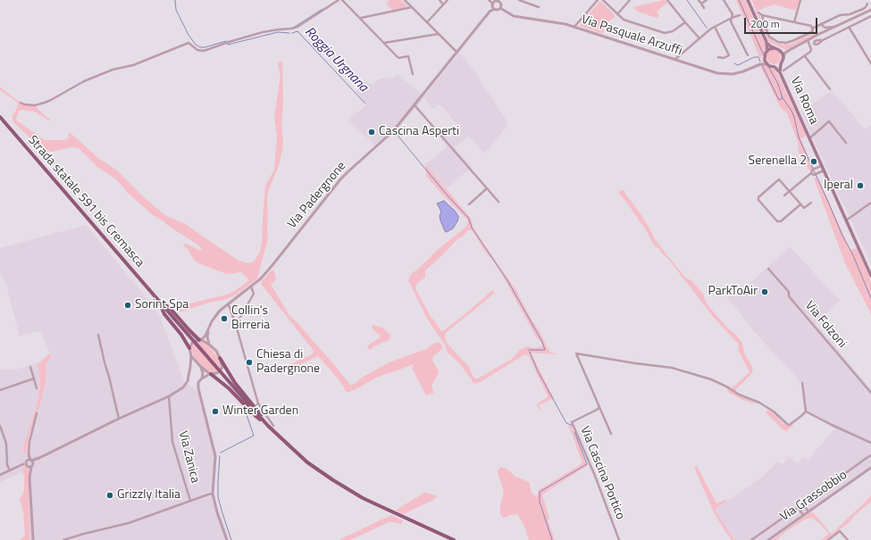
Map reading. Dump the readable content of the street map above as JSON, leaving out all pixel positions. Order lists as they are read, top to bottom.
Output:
{
  "streets": {
    "highway": ["Strada statale 591 bis Cremasca"],
    "main road": ["Via Roma"],
    "street": [
      "Via Pasquale Arzuffi",
      "Via Padergnone",
      "Via Folzoni",
      "Via Zanica",
      "Via Cascina Portico",
      "Via Grassobbio"
    ]
  },
  "crossings": [
    ["Via Pasquale Arzuffi", "Via Roma"],
    ["Via Pasquale Arzuffi", "Via Padergnone"]
  ],
  "water": ["Roggia Urgnana"],
  "places": [
    "Cascina Asperti",
    "Serenella 2",
    "Iperal",
    "ParkToAir",
    "Sorint Spa",
    "Collin's Birreria",
    "Chiesa di Padergnone",
    "Winter Garden",
    "Grizzly Italia"
  ],
  "scale_bar": "200 m"
}
